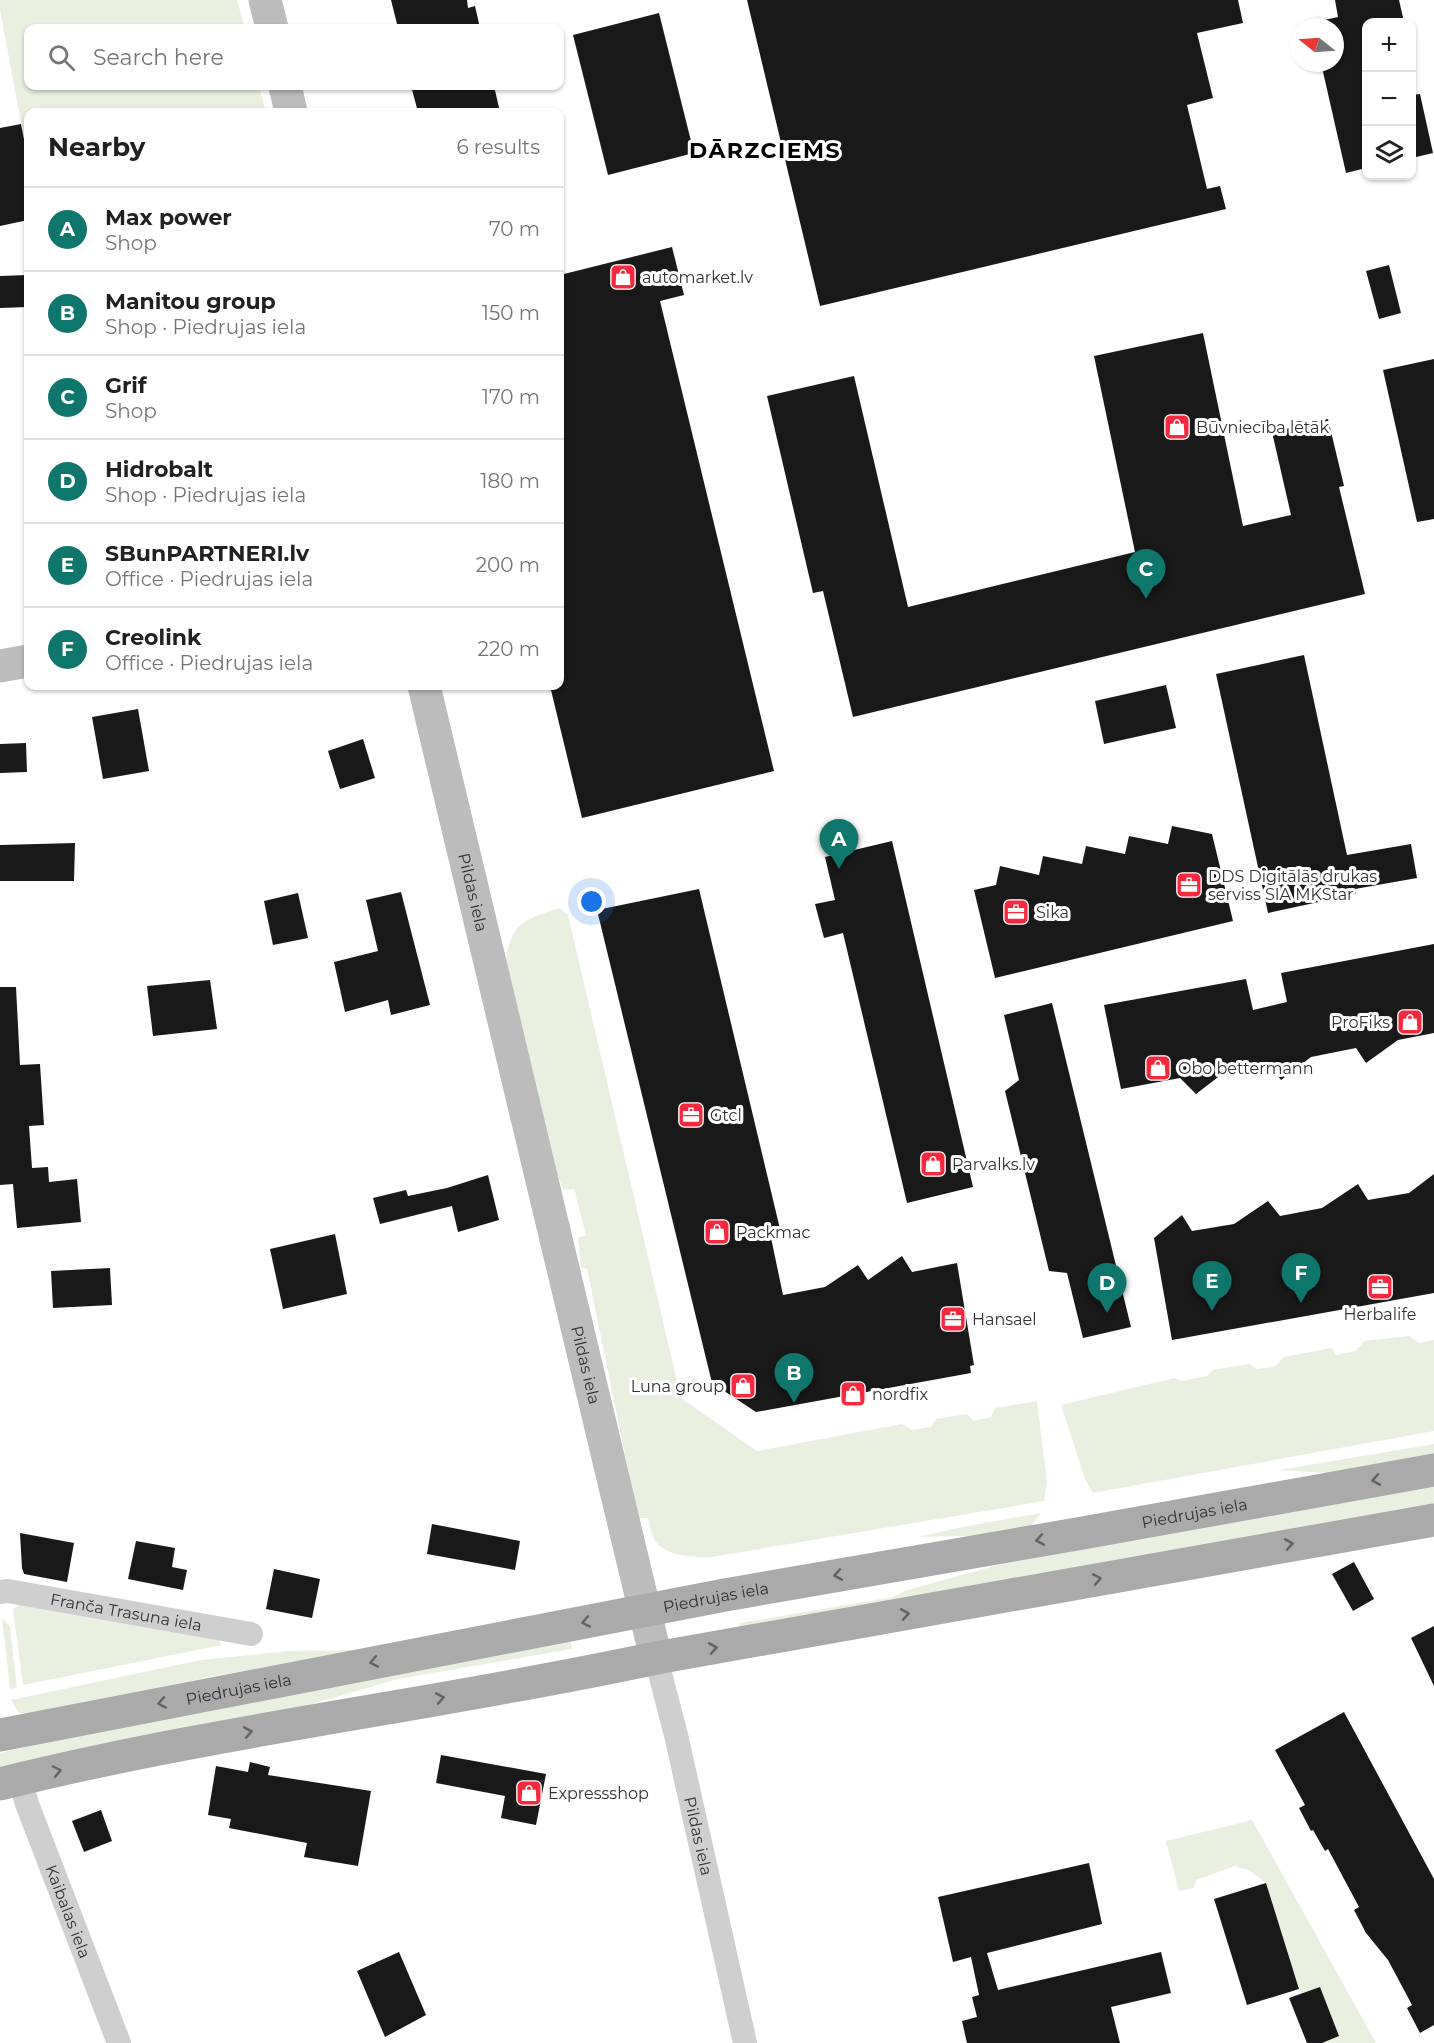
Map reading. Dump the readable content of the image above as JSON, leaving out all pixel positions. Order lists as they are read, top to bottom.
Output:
{
  "streets": {
    "main road": ["Piedrujas iela"],
    "street": ["Pildas iela", "Franča Trasuna iela", "Kaibalas iela"]
  },
  "crossings": [
    ["Pildas iela", "Piedrujas iela"]
  ],
  "districts": ["DĀRZCIEMS"],
  "places": {
    "shop": [
      "automarket.lv",
      "Būvniecība lētāk",
      "ProFiks",
      "Obo bettermann",
      "Parvalks.lv",
      "Packmac",
      "Luna group",
      "nordfix",
      "Expressshop"
    ],
    "office": [
      "DDS Digitālās drukas serviss SIA MKStar",
      "Sika",
      "Gtcl",
      "Herbalife",
      "Hansael"
    ]
  },
  "north": "left",
  "page": {
    "map_buttons": ["+", "−"],
    "search": "Search here",
    "heading": ["Nearby", "6 results"],
    "list": [
      {
        "mark": "A",
        "name": "Max power",
        "note": "Shop",
        "value": "70 m"
      },
      {
        "mark": "B",
        "name": "Manitou group",
        "note": "Shop · Piedrujas iela",
        "value": "150 m"
      },
      {
        "mark": "C",
        "name": "Grif",
        "note": "Shop",
        "value": "170 m"
      },
      {
        "mark": "D",
        "name": "Hidrobalt",
        "note": "Shop · Piedrujas iela",
        "value": "180 m"
      },
      {
        "mark": "E",
        "name": "SBunPARTNERI.lv",
        "note": "Office · Piedrujas iela",
        "value": "200 m"
      },
      {
        "mark": "F",
        "name": "Creolink",
        "note": "Office · Piedrujas iela",
        "value": "220 m"
      }
    ],
    "pins": [
      "C",
      "A",
      "F",
      "E",
      "D",
      "B"
    ]
  }
}
